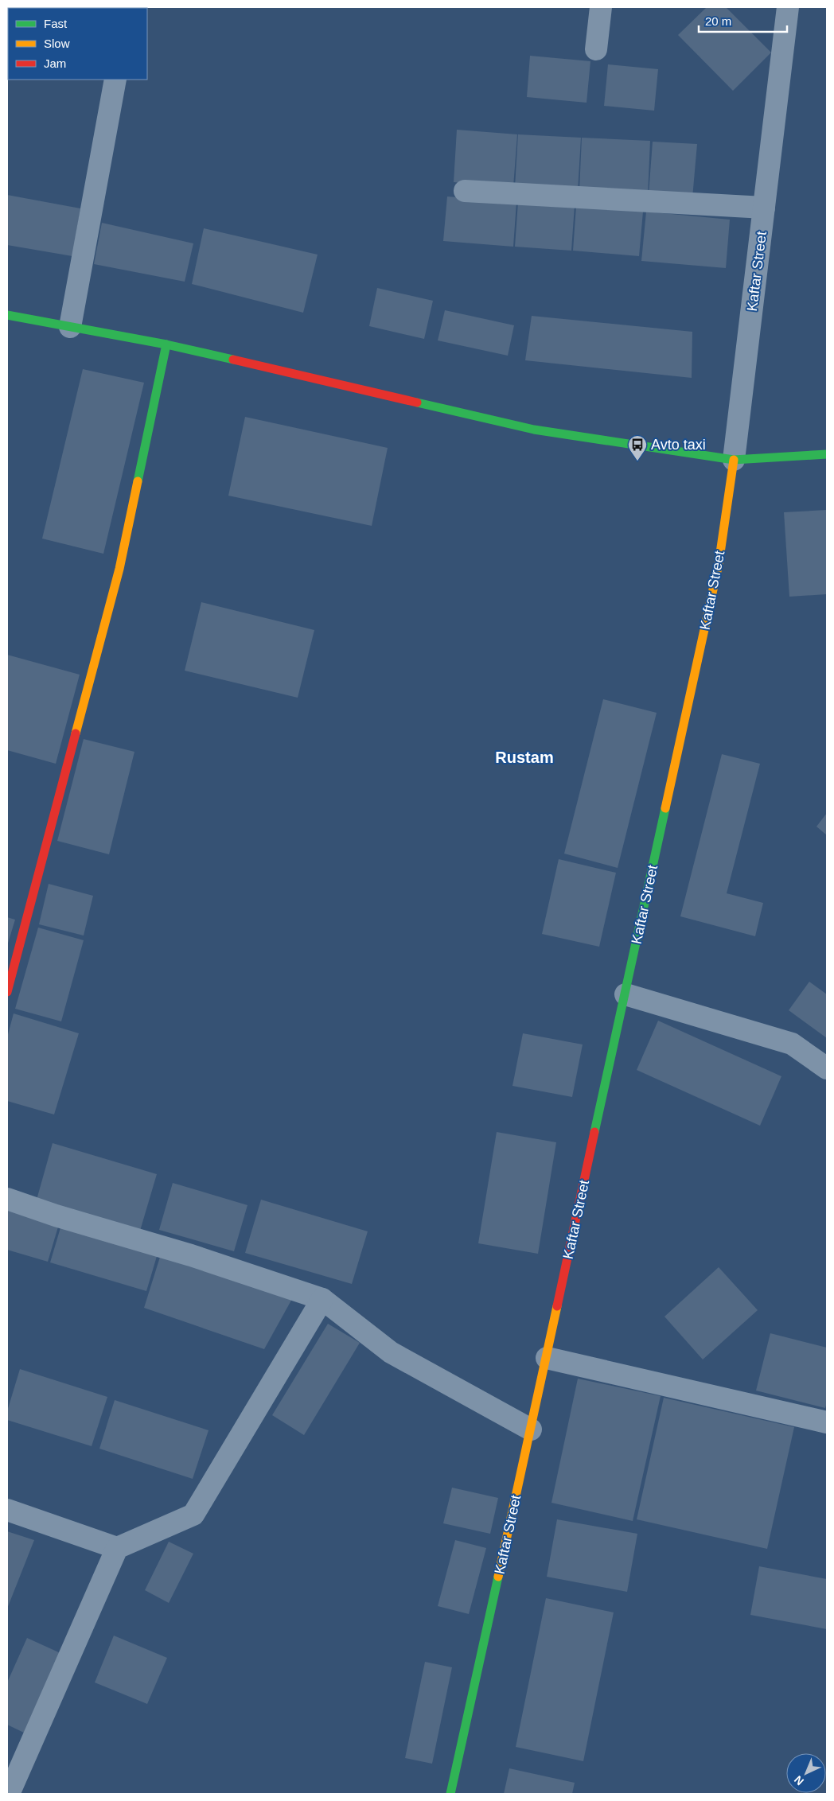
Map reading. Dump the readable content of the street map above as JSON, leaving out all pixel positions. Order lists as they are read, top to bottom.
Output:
{
  "streets": {
    "street": ["Kaftar Street"]
  },
  "districts": ["Rustam"],
  "places": {
    "bus stop": ["Avto taxi"]
  },
  "legend": ["Fast", "Slow", "Jam"],
  "scale_bar": "20 m",
  "north": "bottom left"
}
